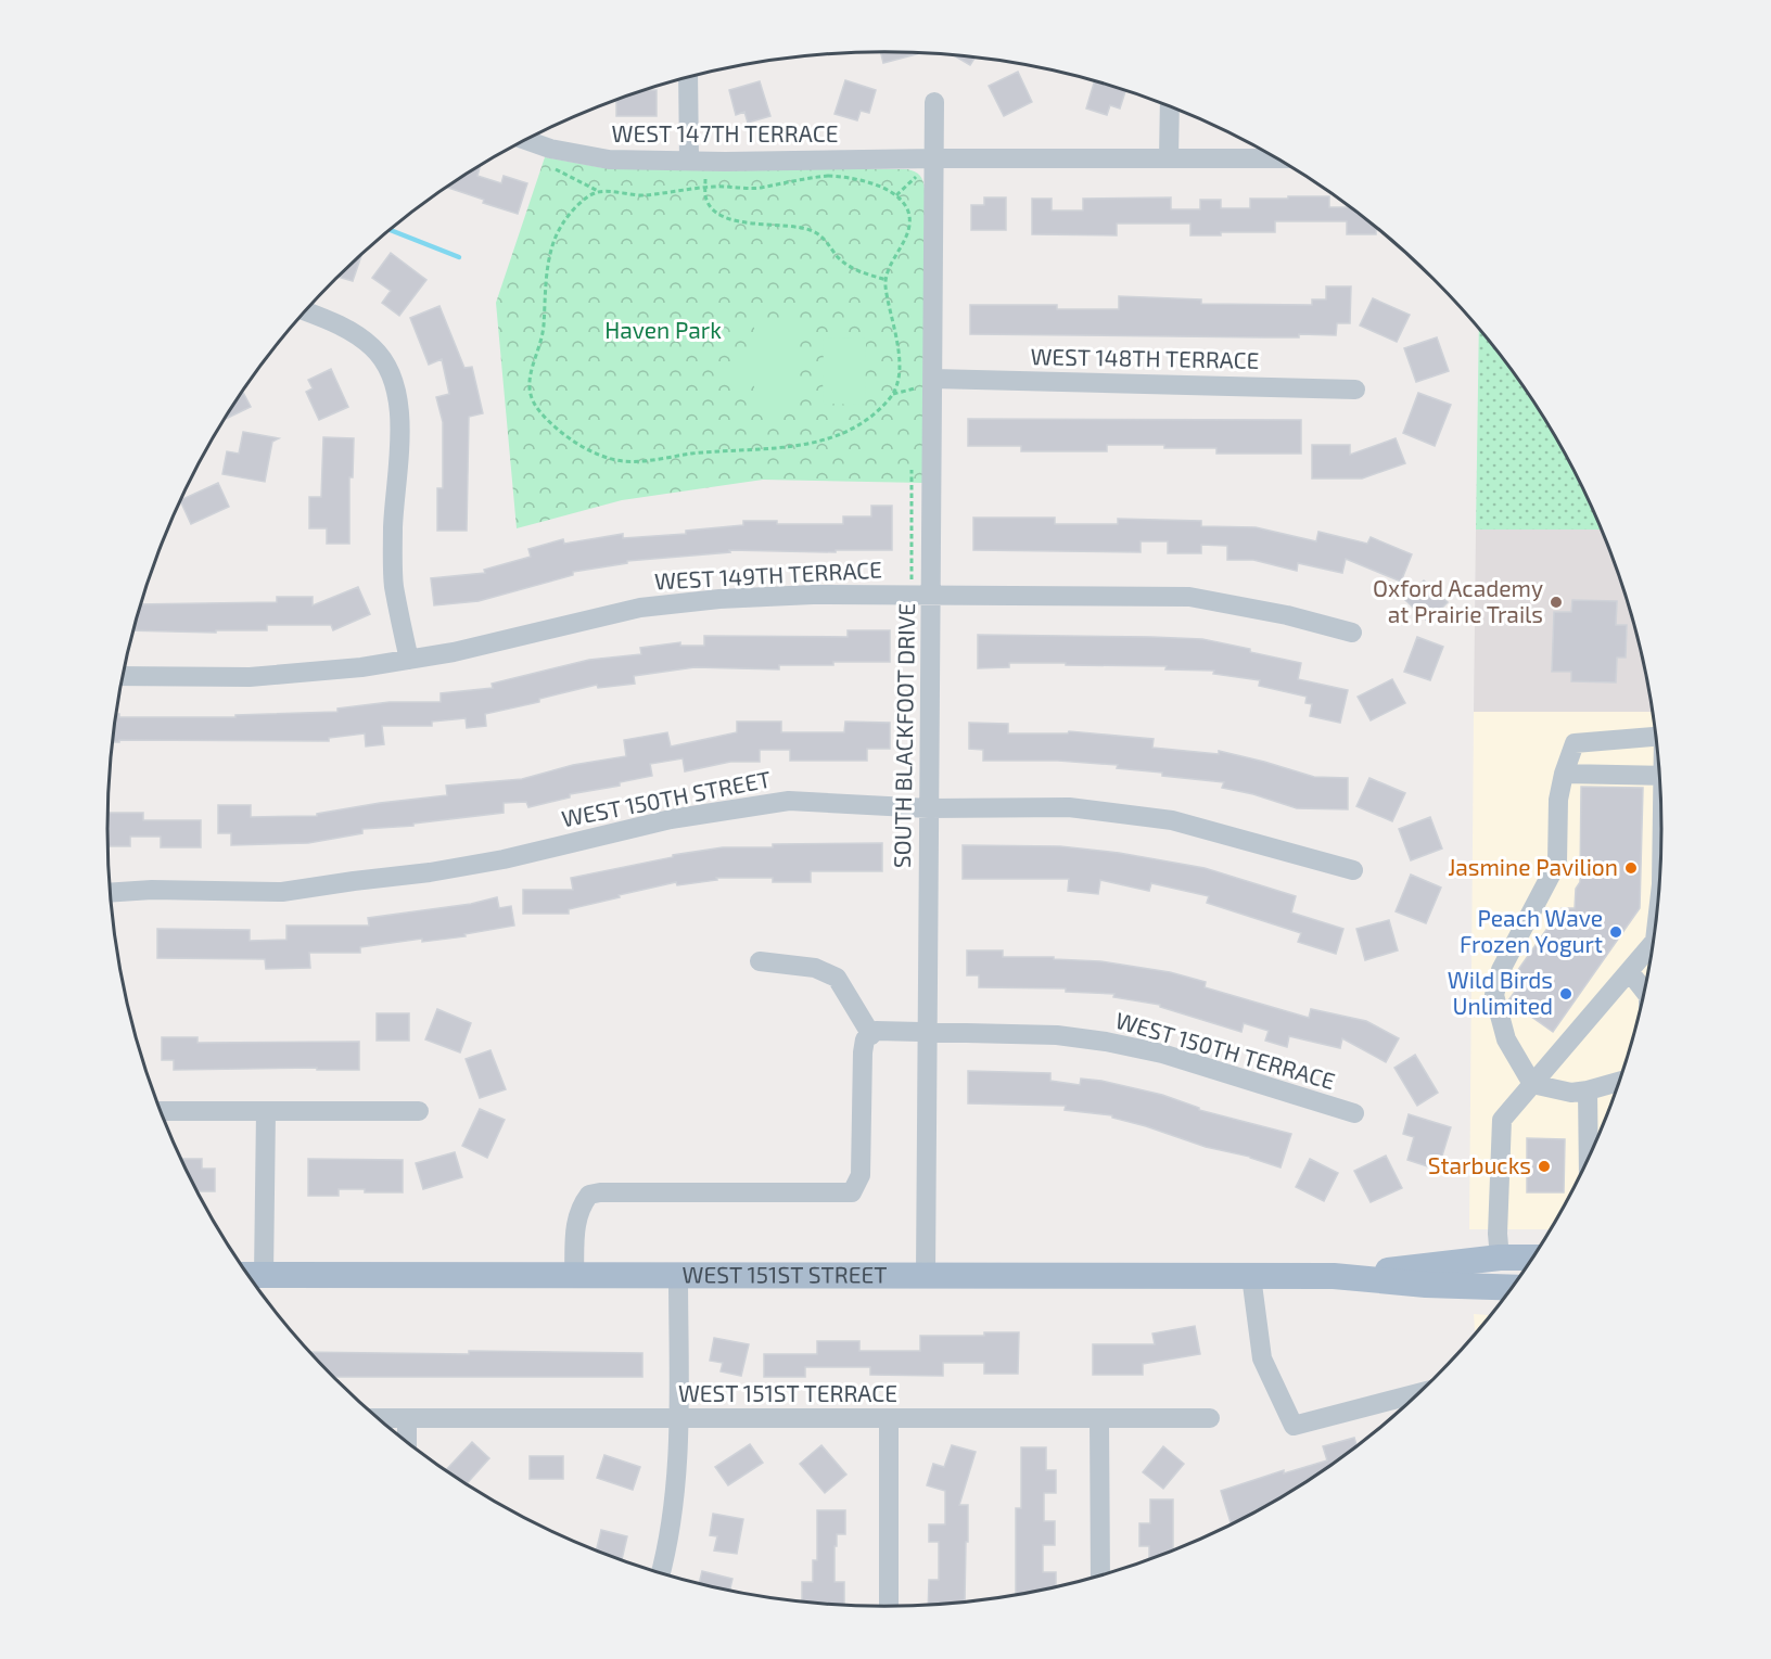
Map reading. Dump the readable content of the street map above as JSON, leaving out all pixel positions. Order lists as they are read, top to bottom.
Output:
{
  "streets": {
    "main road": ["WEST 151ST STREET"],
    "street": [
      "WEST 147TH TERRACE",
      "WEST 148TH TERRACE",
      "WEST 149TH TERRACE",
      "SOUTH BLACKFOOT DRIVE",
      "WEST 150TH STREET",
      "WEST 150TH TERRACE",
      "WEST 151ST TERRACE"
    ]
  },
  "crossings": [
    ["WEST 147TH TERRACE", "SOUTH BLACKFOOT DRIVE"],
    ["WEST 148TH TERRACE", "SOUTH BLACKFOOT DRIVE"],
    ["WEST 149TH TERRACE", "SOUTH BLACKFOOT DRIVE"],
    ["SOUTH BLACKFOOT DRIVE", "WEST 150TH STREET"],
    ["SOUTH BLACKFOOT DRIVE", "WEST 150TH TERRACE"],
    ["SOUTH BLACKFOOT DRIVE", "WEST 151ST STREET"]
  ],
  "parks": ["Haven Park"],
  "places": [
    "Oxford Academy at Prairie Trails",
    "Jasmine Pavilion",
    "Peach Wave Frozen Yogurt",
    "Wild Birds Unlimited",
    "Starbucks"
  ]
}
